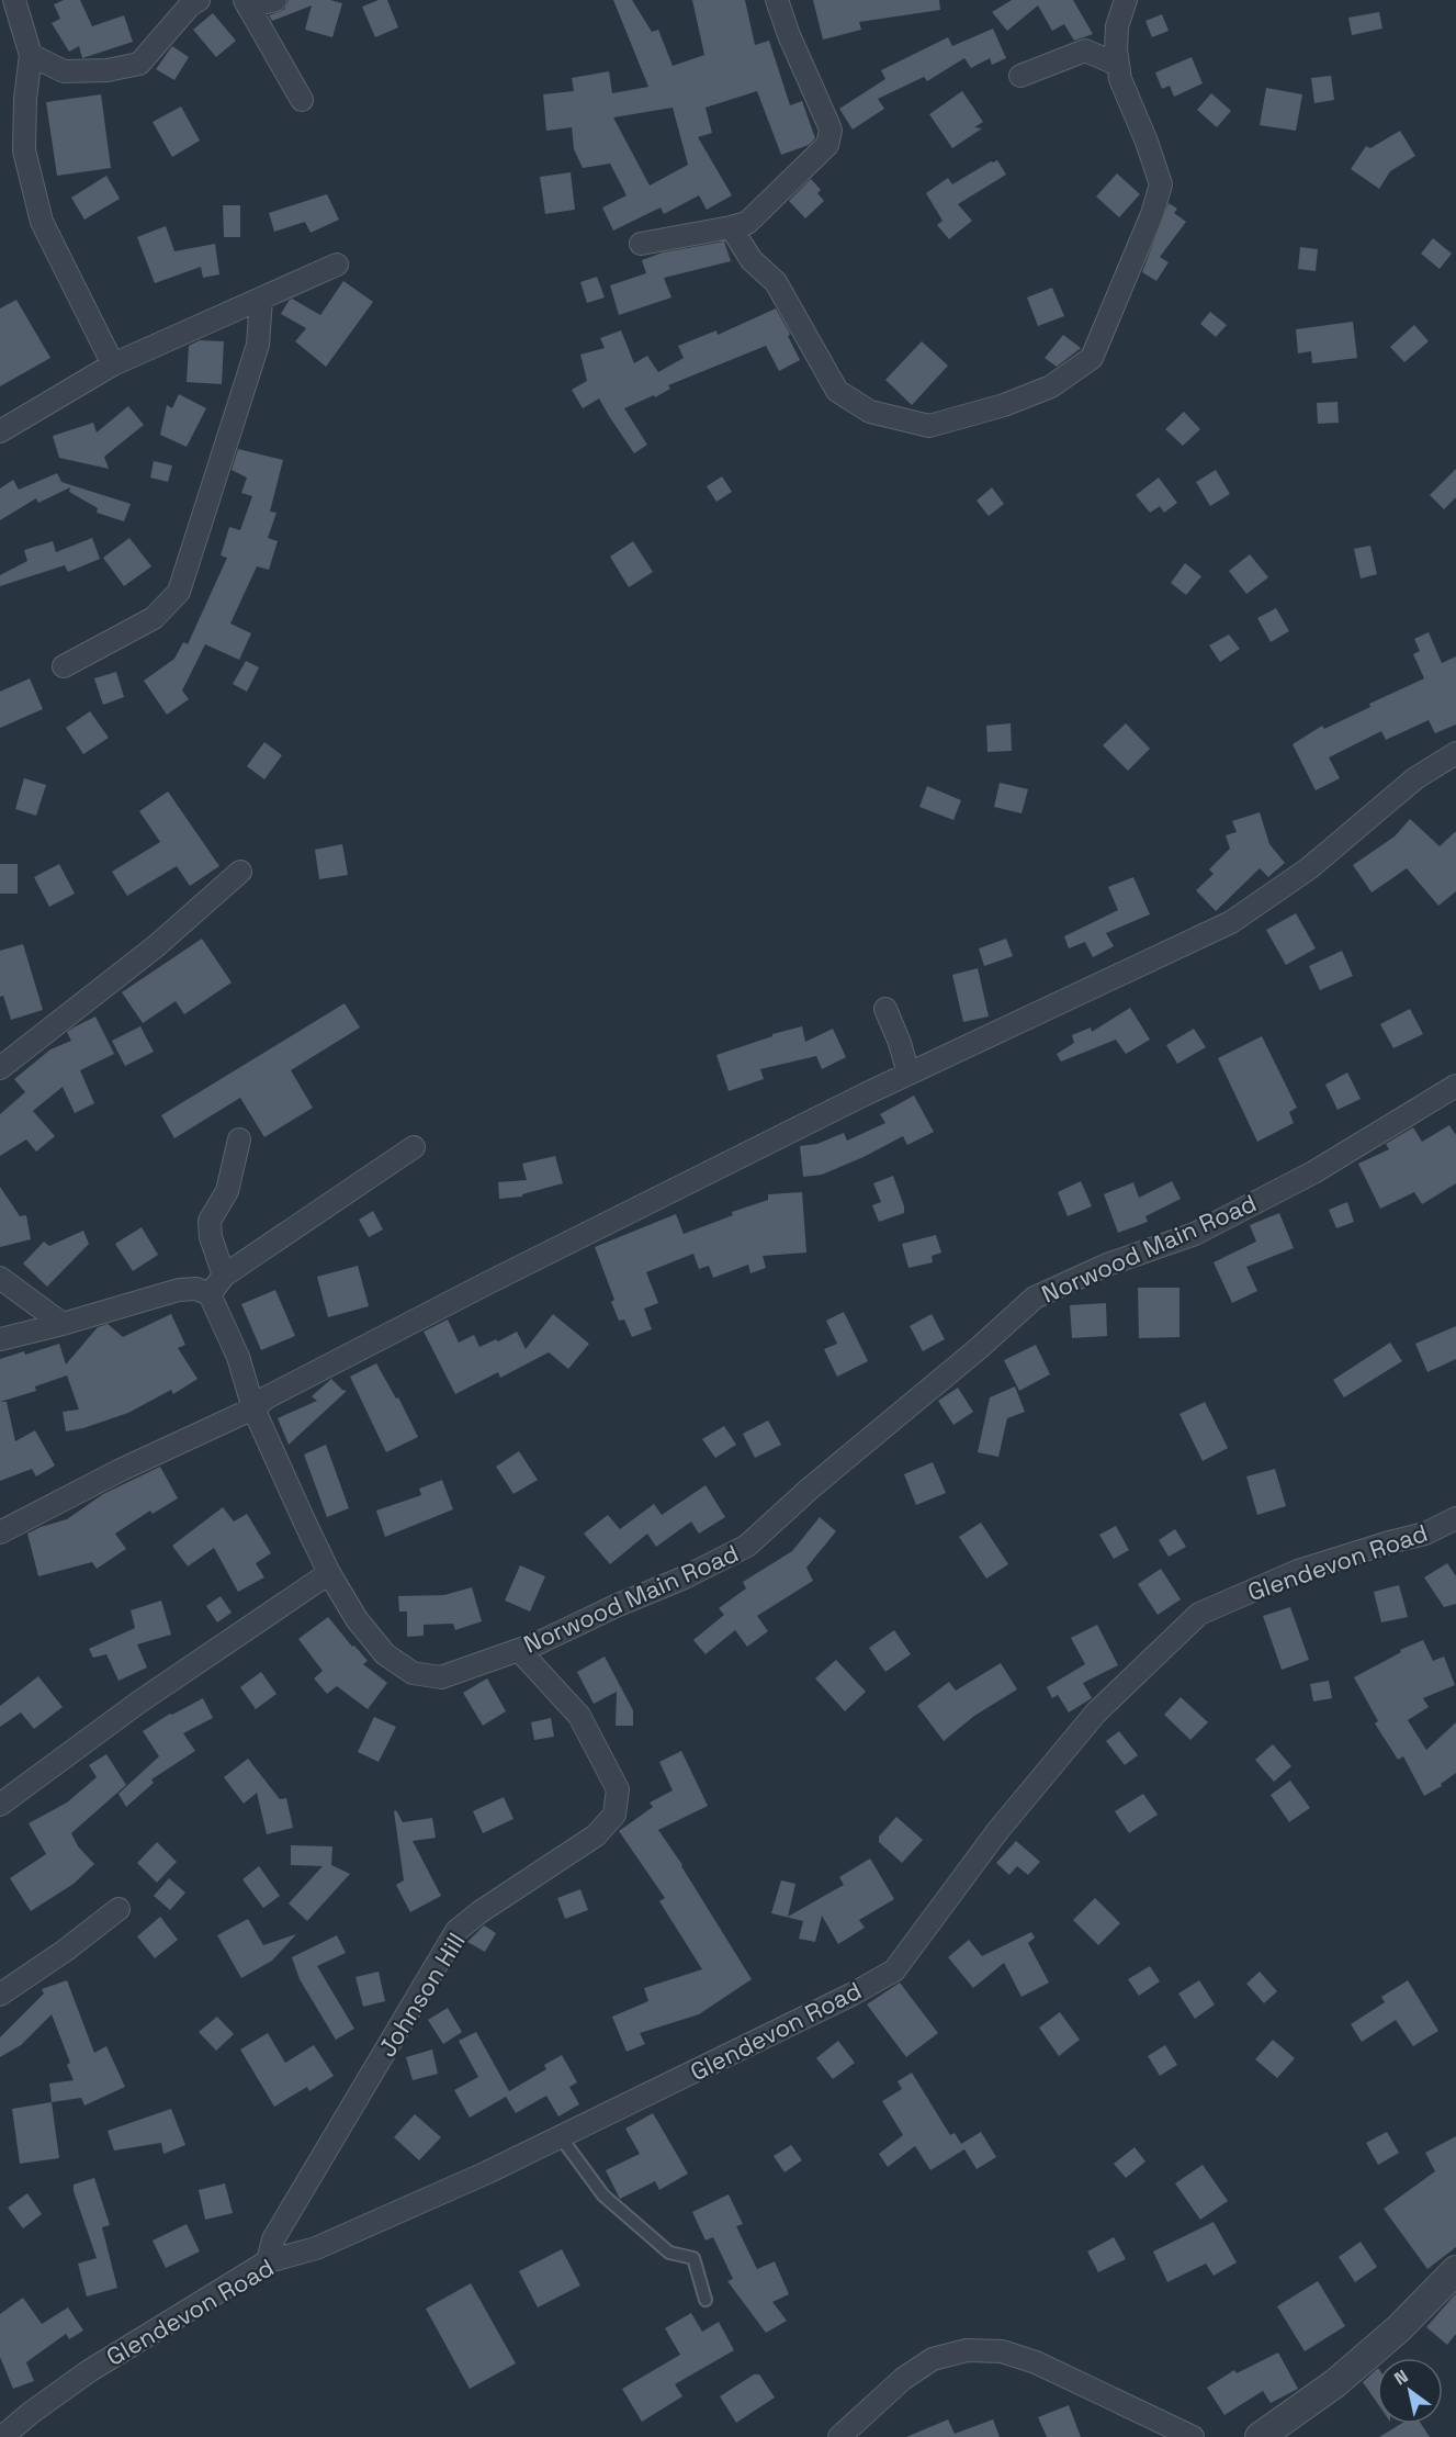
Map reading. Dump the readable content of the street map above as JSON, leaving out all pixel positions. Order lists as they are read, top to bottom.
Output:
{
  "streets": {
    "street": ["Norwood Main Road", "Glendevon Road", "Johnson Hill"]
  },
  "crossings": [
    ["Norwood Main Road", "Johnson Hill"],
    ["Glendevon Road", "Johnson Hill"]
  ],
  "north": "top left"
}
